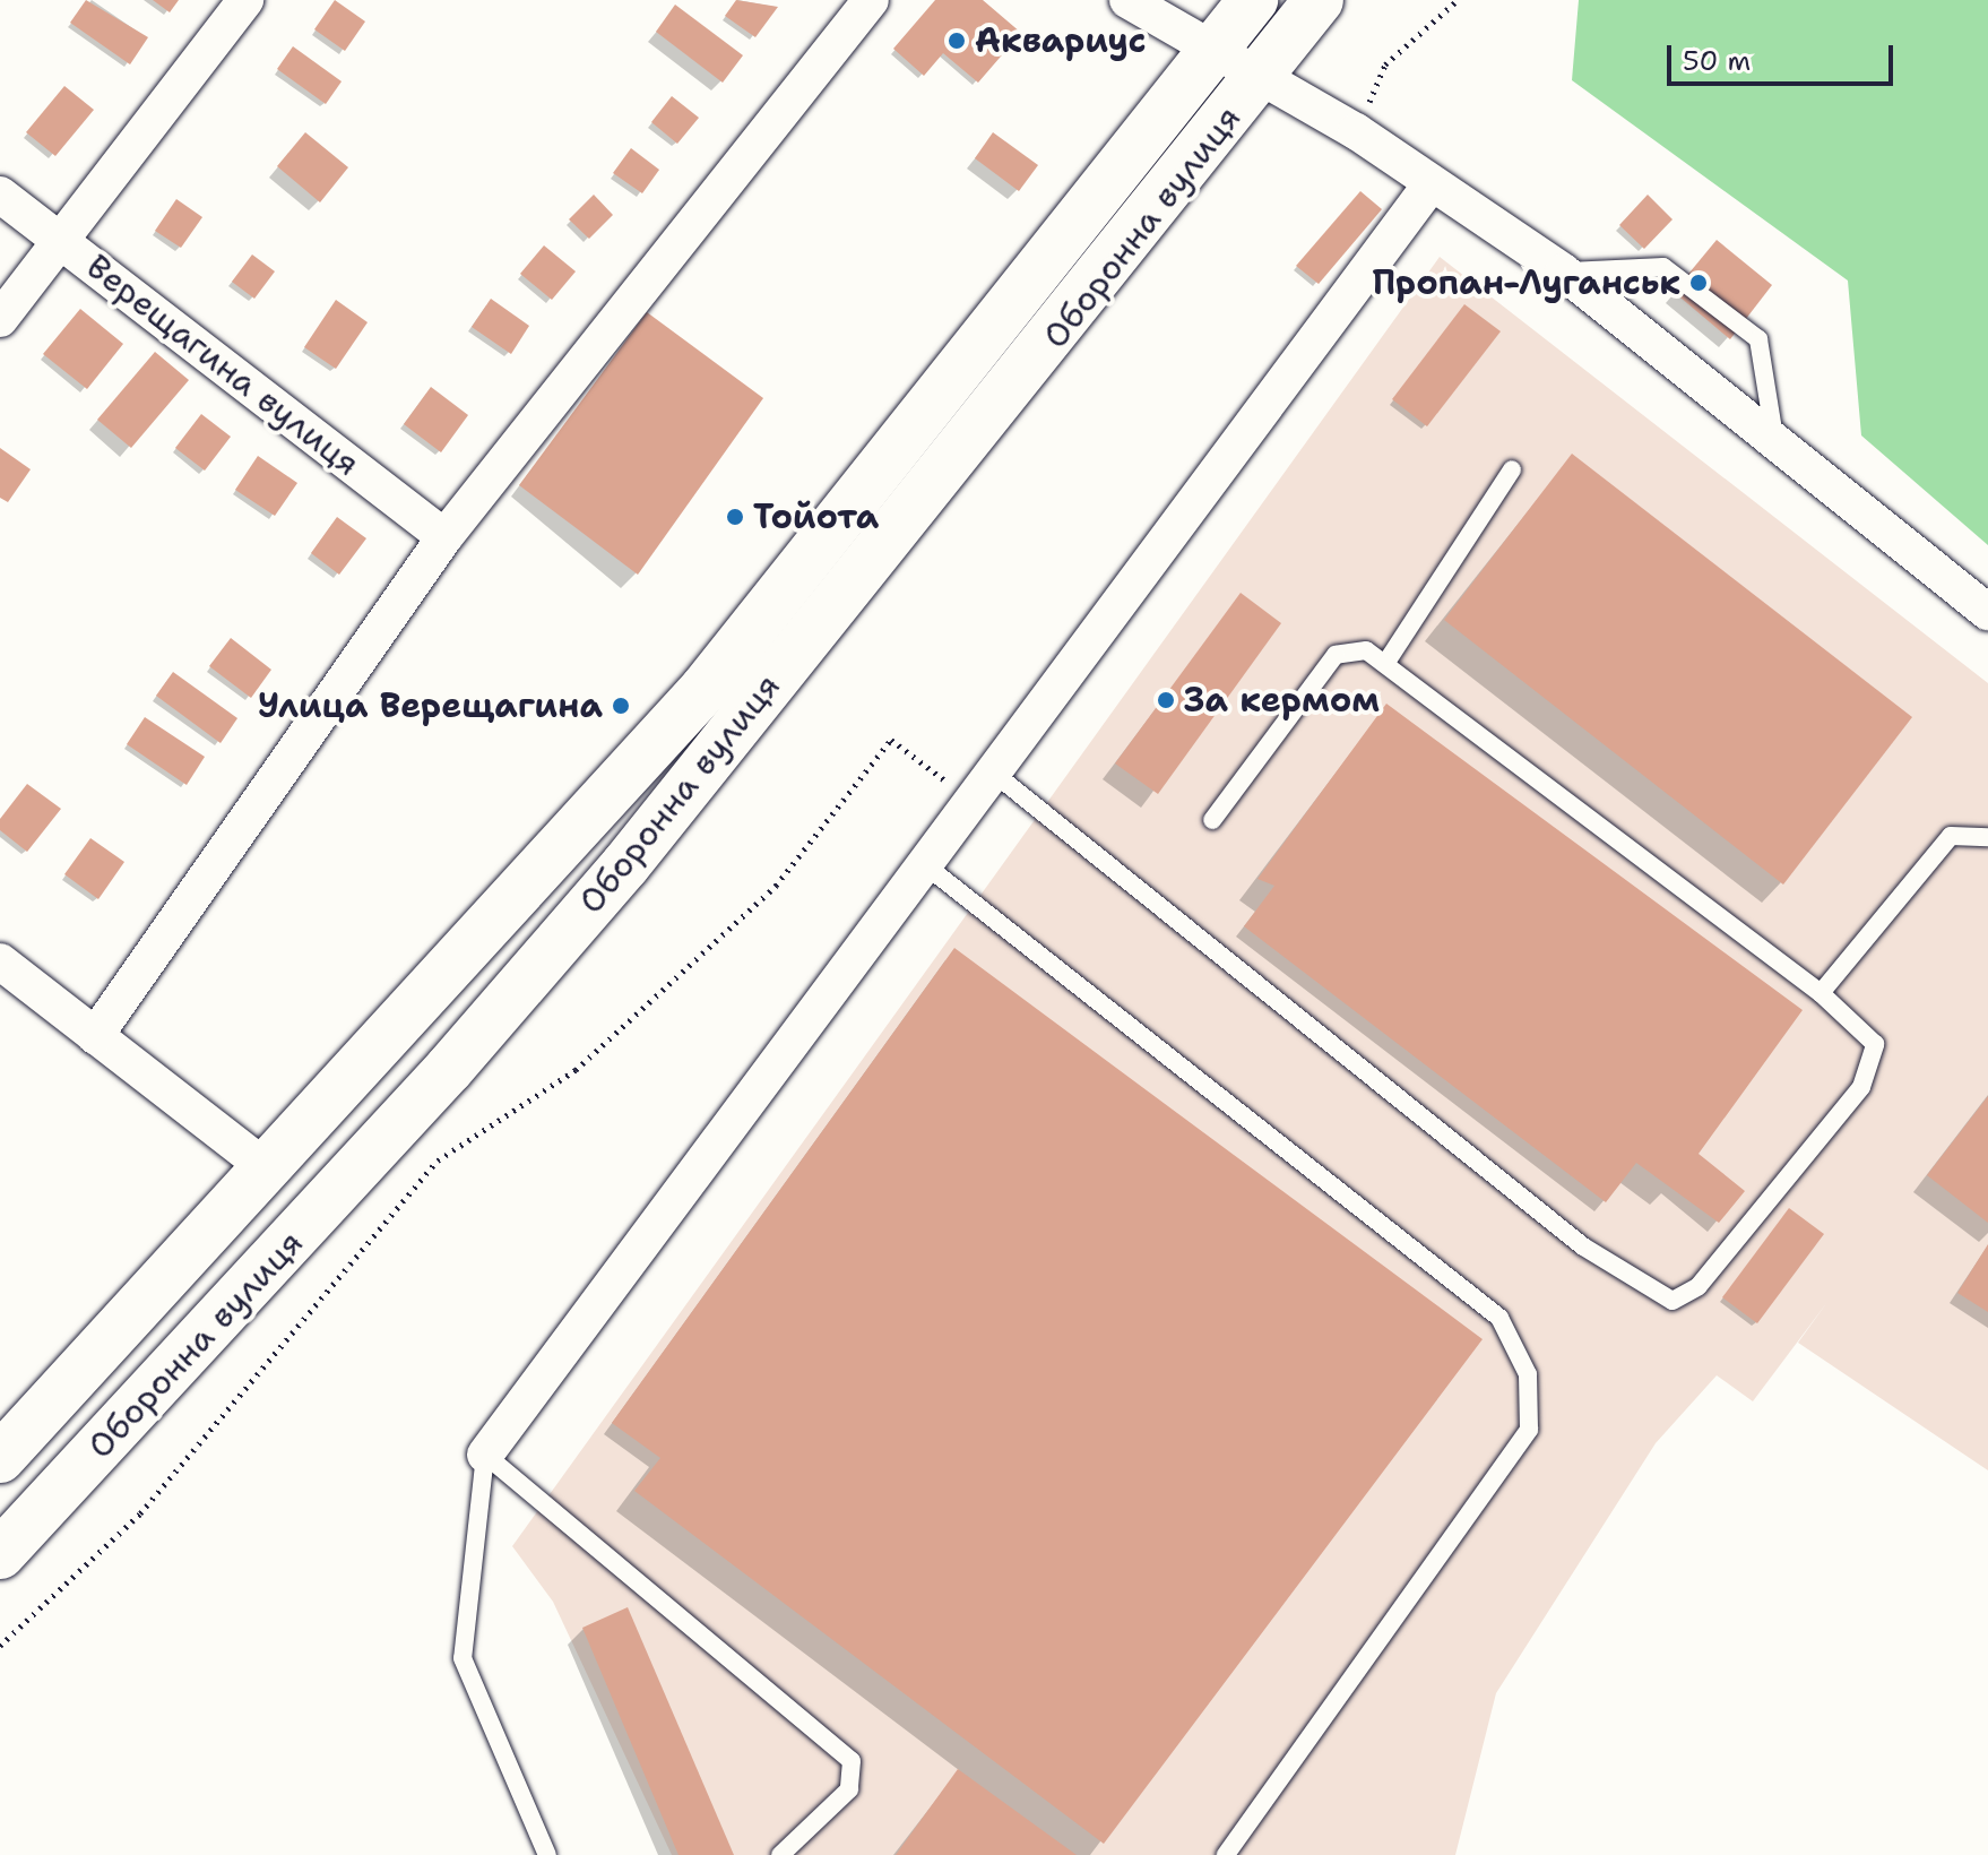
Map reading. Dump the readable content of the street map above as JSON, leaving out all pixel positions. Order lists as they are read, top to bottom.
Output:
{
  "streets": {
    "main road": ["Оборонна вулиця"],
    "street": ["Верещагина вулиця"]
  },
  "places": [
    "Аквариус",
    "Пропан-Луганськ",
    "Тойота",
    "За кермом",
    "Улица Верещагина"
  ],
  "scale_bar": "50 m"
}
